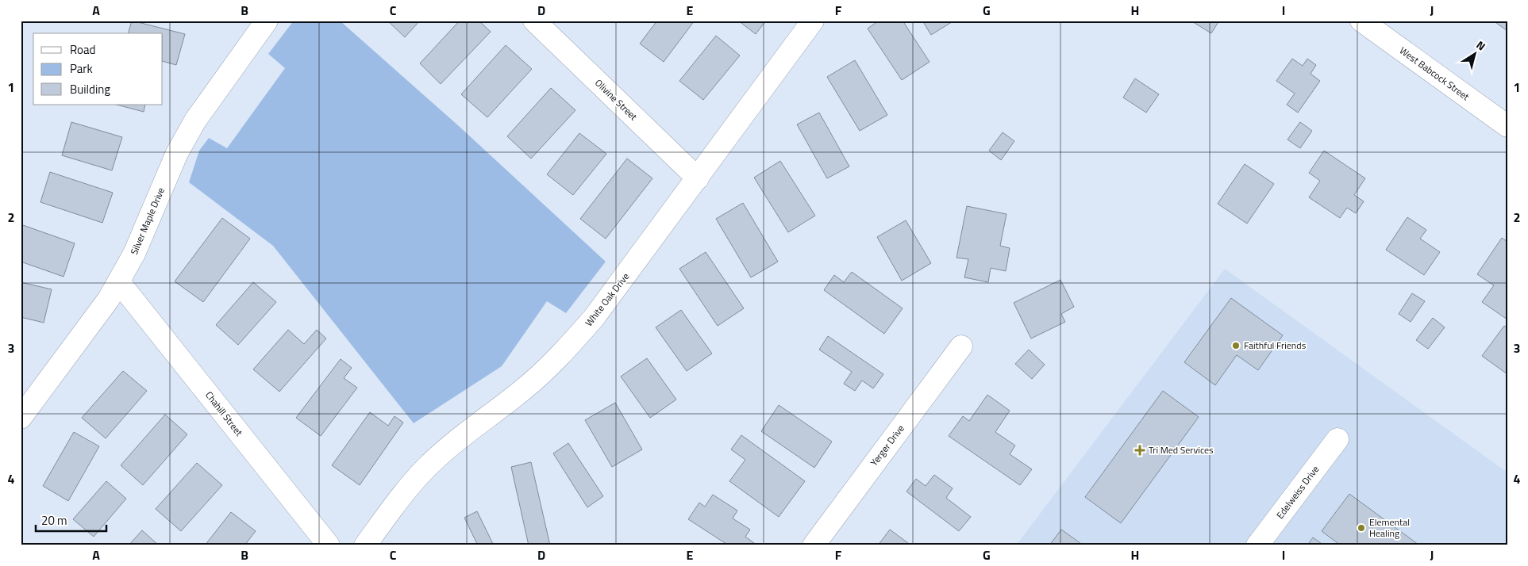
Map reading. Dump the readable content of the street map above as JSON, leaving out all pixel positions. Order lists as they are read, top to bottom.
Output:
{
  "streets": {
    "street": [
      "West Babcock Street",
      "Olivine Street",
      "Silver Maple Drive",
      "White Oak Drive",
      "Chahill Street",
      "Yerger Drive",
      "Edelweiss Drive"
    ]
  },
  "crossings": [
    ["Olivine Street", "White Oak Drive"],
    ["Silver Maple Drive", "Chahill Street"]
  ],
  "places": {
    "other": ["Faithful Friends", "Elemental Healing"],
    "health": ["Tri Med Services"]
  },
  "legend": ["Road", "Park", "Building"],
  "scale_bar": "20 m",
  "north": "top right",
  "grid": {
    "columns": [
      "A",
      "B",
      "C",
      "D",
      "E",
      "F",
      "G",
      "H",
      "I",
      "J"
    ],
    "rows": [
      "1",
      "2",
      "3",
      "4"
    ]
  }
}
